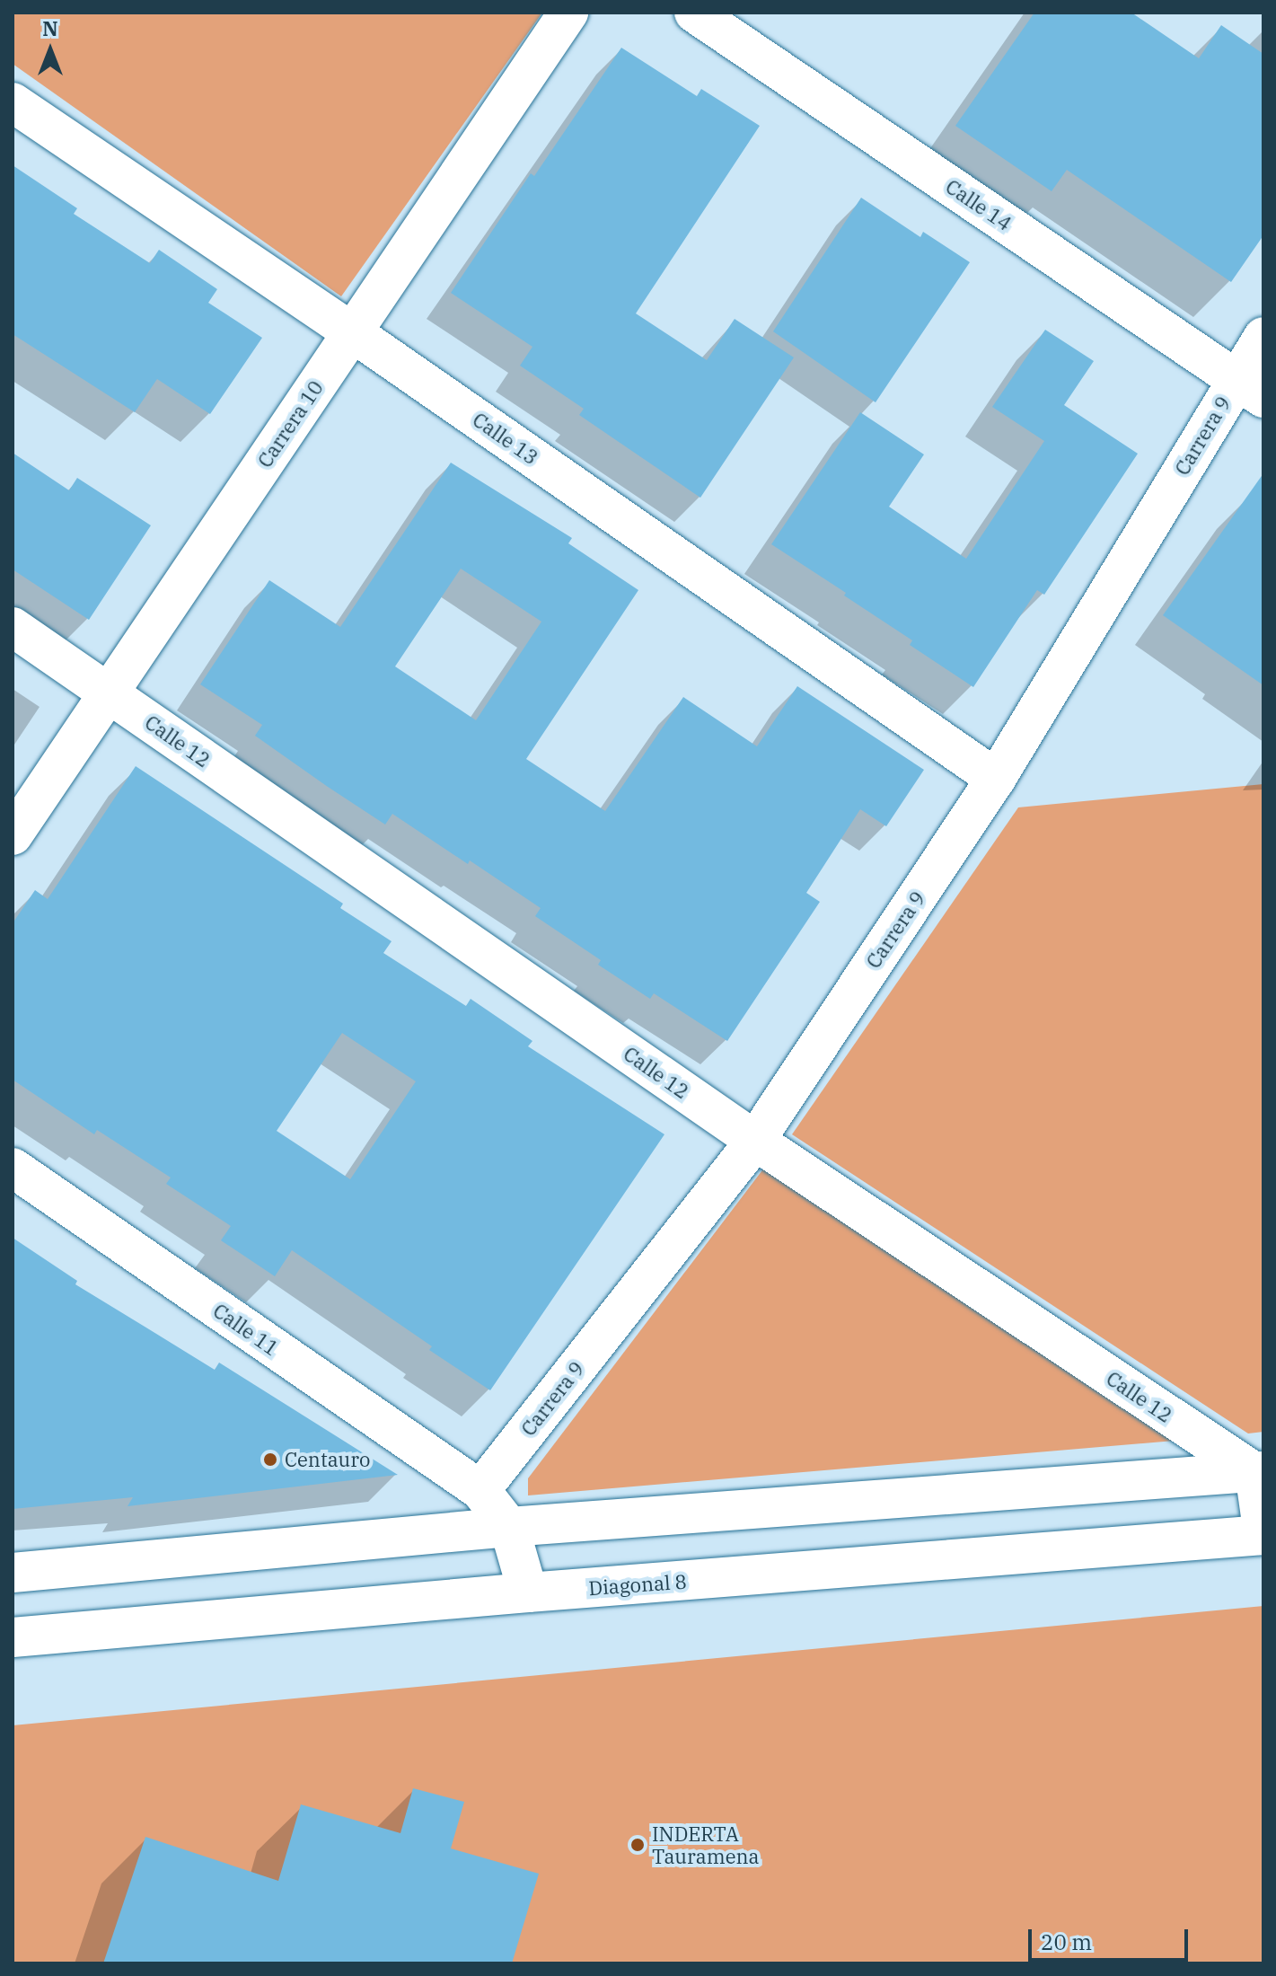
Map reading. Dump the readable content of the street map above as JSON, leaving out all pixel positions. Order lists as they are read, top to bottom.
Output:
{
  "streets": {
    "street": [
      "Calle 14",
      "Carrera 10",
      "Carrera 9",
      "Calle 13",
      "Calle 12",
      "Calle 11",
      "Diagonal 8"
    ]
  },
  "crossings": [
    ["Calle 14", "Carrera 9"],
    ["Carrera 10", "Calle 13"],
    ["Carrera 10", "Calle 12"],
    ["Carrera 9", "Calle 13"],
    ["Carrera 9", "Calle 12"],
    ["Carrera 9", "Calle 11"]
  ],
  "places": ["Centauro", "INDERTA Tauramena"],
  "scale_bar": "20 m",
  "north": "top"
}
